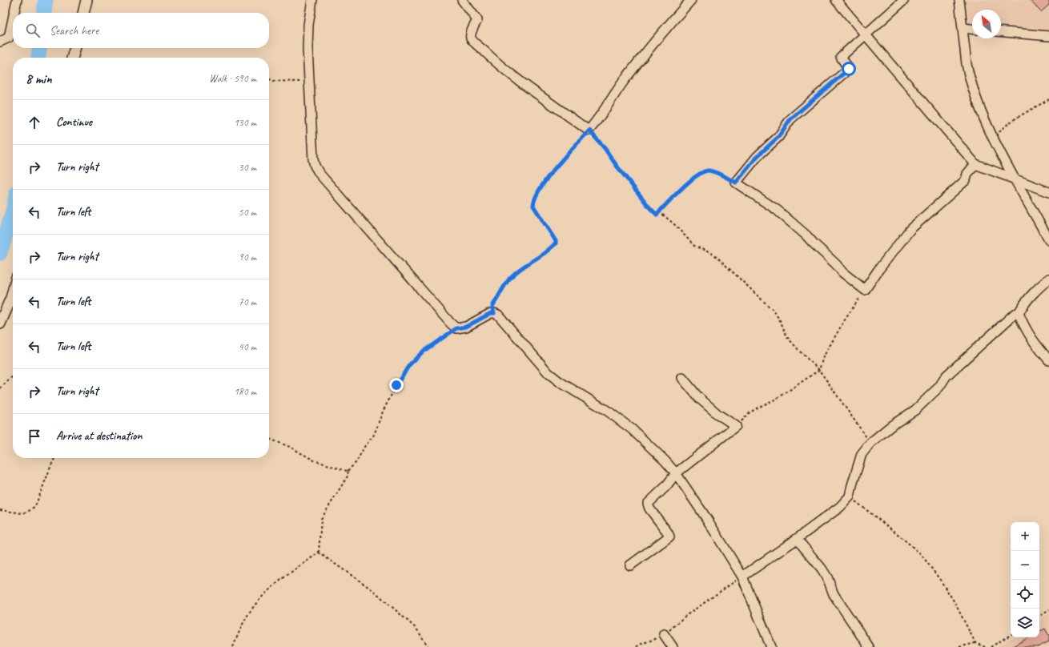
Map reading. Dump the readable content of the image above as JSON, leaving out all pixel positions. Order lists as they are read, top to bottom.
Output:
{
  "north": "top left",
  "page": {
    "search": "Search here",
    "heading": ["8 min", "Walk · 590 m"],
    "list": [
      ["Continue", "130 m"],
      ["Turn right", "30 m"],
      ["Turn left", "50 m"],
      ["Turn right", "90 m"],
      ["Turn left", "70 m"],
      ["Turn left", "40 m"],
      ["Turn right", "180 m"],
      "Arrive at destination"
    ],
    "map_buttons": ["+", "−"]
  }
}
